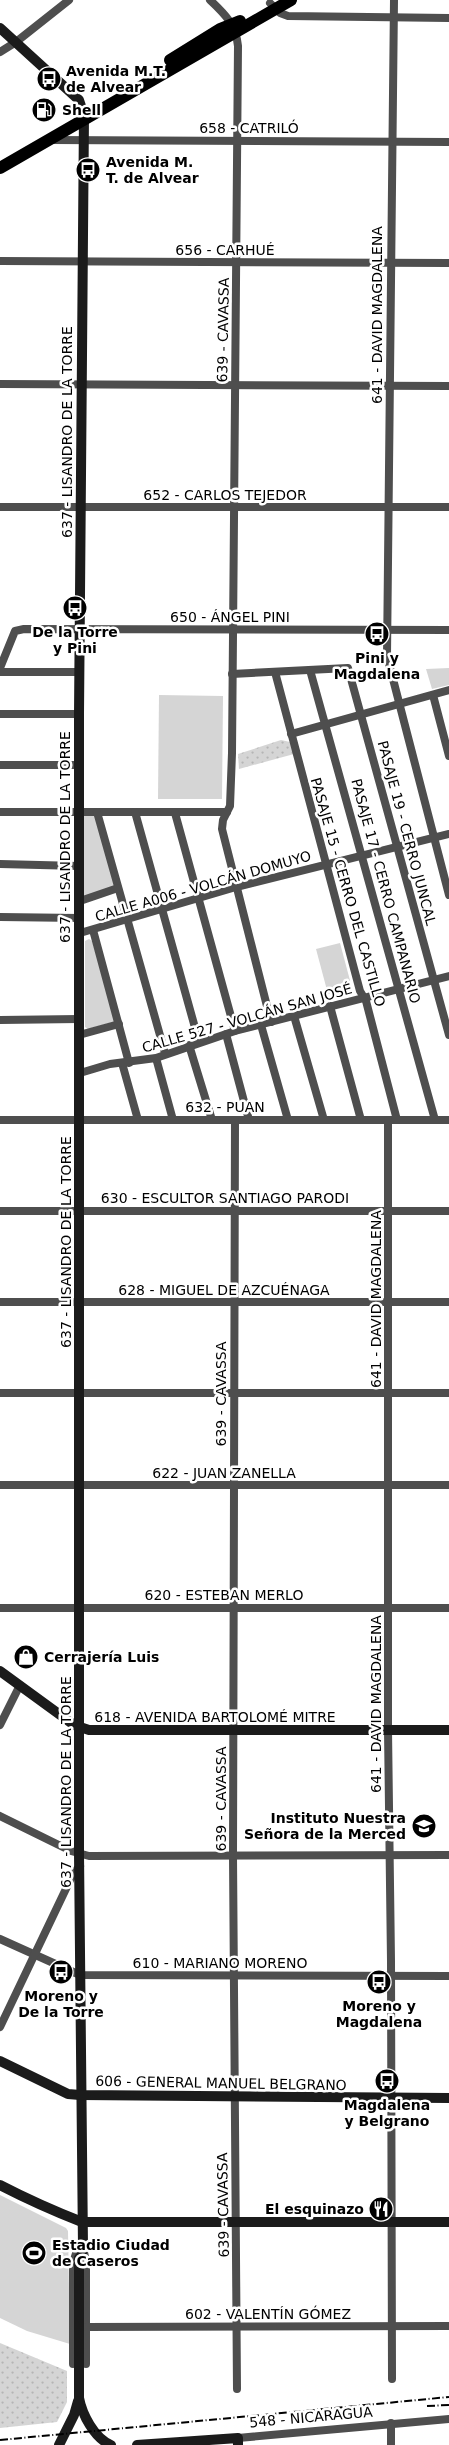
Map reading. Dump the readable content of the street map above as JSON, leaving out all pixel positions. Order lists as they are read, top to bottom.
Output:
{
  "streets": {
    "street": [
      "658 - CATRILÓ",
      "656 - CARHUÉ",
      "641 - DAVID MAGDALENA",
      "639 - CAVASSA",
      "637 - LISANDRO DE LA TORRE",
      "652 - CARLOS TEJEDOR",
      "650 - ÁNGEL PINI",
      "PASAJE 19 - CERRO JUNCAL",
      "CALLE A006 - VOLCÁN DOMUYO",
      "PASAJE 17 - CERRO CAMPANARIO",
      "PASAJE 15 - CERRO DEL CASTILLO",
      "CALLE 527 - VOLCÁN SAN JOSÉ",
      "632 - PUAN",
      "630 - ESCULTOR SANTIAGO PARODI",
      "628 - MIGUEL DE AZCUÉNAGA",
      "622 - JUAN ZANELLA",
      "620 - ESTEBAN MERLO",
      "618 - AVENIDA BARTOLOMÉ MITRE",
      "610 - MARIANO MORENO",
      "606 - GENERAL MANUEL BELGRANO",
      "602 - VALENTÍN GÓMEZ",
      "548 - NICARAGUA"
    ]
  },
  "crossings": [
    ["658 - CATRILÓ", "641 - DAVID MAGDALENA"],
    ["658 - CATRILÓ", "639 - CAVASSA"],
    ["658 - CATRILÓ", "637 - LISANDRO DE LA TORRE"],
    ["656 - CARHUÉ", "641 - DAVID MAGDALENA"],
    ["656 - CARHUÉ", "639 - CAVASSA"],
    ["656 - CARHUÉ", "637 - LISANDRO DE LA TORRE"],
    ["641 - DAVID MAGDALENA", "652 - CARLOS TEJEDOR"],
    ["641 - DAVID MAGDALENA", "650 - ÁNGEL PINI"],
    ["641 - DAVID MAGDALENA", "CALLE A006 - VOLCÁN DOMUYO"],
    ["641 - DAVID MAGDALENA", "PASAJE 15 - CERRO DEL CASTILLO"],
    ["641 - DAVID MAGDALENA", "632 - PUAN"],
    ["641 - DAVID MAGDALENA", "630 - ESCULTOR SANTIAGO PARODI"],
    ["641 - DAVID MAGDALENA", "628 - MIGUEL DE AZCUÉNAGA"],
    ["641 - DAVID MAGDALENA", "622 - JUAN ZANELLA"],
    ["641 - DAVID MAGDALENA", "620 - ESTEBAN MERLO"],
    ["641 - DAVID MAGDALENA", "618 - AVENIDA BARTOLOMÉ MITRE"],
    ["641 - DAVID MAGDALENA", "610 - MARIANO MORENO"],
    ["641 - DAVID MAGDALENA", "606 - GENERAL MANUEL BELGRANO"],
    ["641 - DAVID MAGDALENA", "602 - VALENTÍN GÓMEZ"],
    ["639 - CAVASSA", "652 - CARLOS TEJEDOR"],
    ["639 - CAVASSA", "650 - ÁNGEL PINI"],
    ["639 - CAVASSA", "CALLE A006 - VOLCÁN DOMUYO"],
    ["639 - CAVASSA", "CALLE 527 - VOLCÁN SAN JOSÉ"],
    ["639 - CAVASSA", "632 - PUAN"],
    ["639 - CAVASSA", "630 - ESCULTOR SANTIAGO PARODI"],
    ["639 - CAVASSA", "628 - MIGUEL DE AZCUÉNAGA"],
    ["639 - CAVASSA", "622 - JUAN ZANELLA"],
    ["639 - CAVASSA", "620 - ESTEBAN MERLO"],
    ["639 - CAVASSA", "618 - AVENIDA BARTOLOMÉ MITRE"],
    ["639 - CAVASSA", "610 - MARIANO MORENO"],
    ["639 - CAVASSA", "606 - GENERAL MANUEL BELGRANO"],
    ["639 - CAVASSA", "602 - VALENTÍN GÓMEZ"],
    ["637 - LISANDRO DE LA TORRE", "652 - CARLOS TEJEDOR"],
    ["637 - LISANDRO DE LA TORRE", "650 - ÁNGEL PINI"],
    ["637 - LISANDRO DE LA TORRE", "CALLE A006 - VOLCÁN DOMUYO"],
    ["637 - LISANDRO DE LA TORRE", "CALLE 527 - VOLCÁN SAN JOSÉ"],
    ["637 - LISANDRO DE LA TORRE", "632 - PUAN"],
    ["637 - LISANDRO DE LA TORRE", "630 - ESCULTOR SANTIAGO PARODI"],
    ["637 - LISANDRO DE LA TORRE", "628 - MIGUEL DE AZCUÉNAGA"],
    ["637 - LISANDRO DE LA TORRE", "622 - JUAN ZANELLA"],
    ["637 - LISANDRO DE LA TORRE", "620 - ESTEBAN MERLO"],
    ["637 - LISANDRO DE LA TORRE", "618 - AVENIDA BARTOLOMÉ MITRE"],
    ["637 - LISANDRO DE LA TORRE", "610 - MARIANO MORENO"],
    ["637 - LISANDRO DE LA TORRE", "606 - GENERAL MANUEL BELGRANO"],
    ["637 - LISANDRO DE LA TORRE", "602 - VALENTÍN GÓMEZ"],
    ["PASAJE 19 - CERRO JUNCAL", "CALLE A006 - VOLCÁN DOMUYO"],
    ["PASAJE 19 - CERRO JUNCAL", "PASAJE 17 - CERRO CAMPANARIO"],
    ["PASAJE 19 - CERRO JUNCAL", "CALLE 527 - VOLCÁN SAN JOSÉ"],
    ["CALLE A006 - VOLCÁN DOMUYO", "PASAJE 17 - CERRO CAMPANARIO"],
    ["CALLE A006 - VOLCÁN DOMUYO", "PASAJE 15 - CERRO DEL CASTILLO"],
    ["PASAJE 17 - CERRO CAMPANARIO", "CALLE 527 - VOLCÁN SAN JOSÉ"],
    ["PASAJE 17 - CERRO CAMPANARIO", "632 - PUAN"],
    ["PASAJE 15 - CERRO DEL CASTILLO", "CALLE 527 - VOLCÁN SAN JOSÉ"],
    ["PASAJE 15 - CERRO DEL CASTILLO", "632 - PUAN"]
  ],
  "places": {
    "bus stop": [
      "Avenida M.T. de Alvear",
      "Avenida M. T. de Alvear",
      "De la Torre y Pini",
      "Pini y Magdalena",
      "Moreno y De la Torre",
      "Moreno y Magdalena",
      "Magdalena y Belgrano"
    ],
    "fuel station": ["Shell"],
    "shop": ["Cerrajería Luis"],
    "school or university": ["Instituto Nuestra Señora de la Merced"],
    "restaurant": ["El esquinazo"],
    "sports": ["Estadio Ciudad de Caseros"]
  }
}
